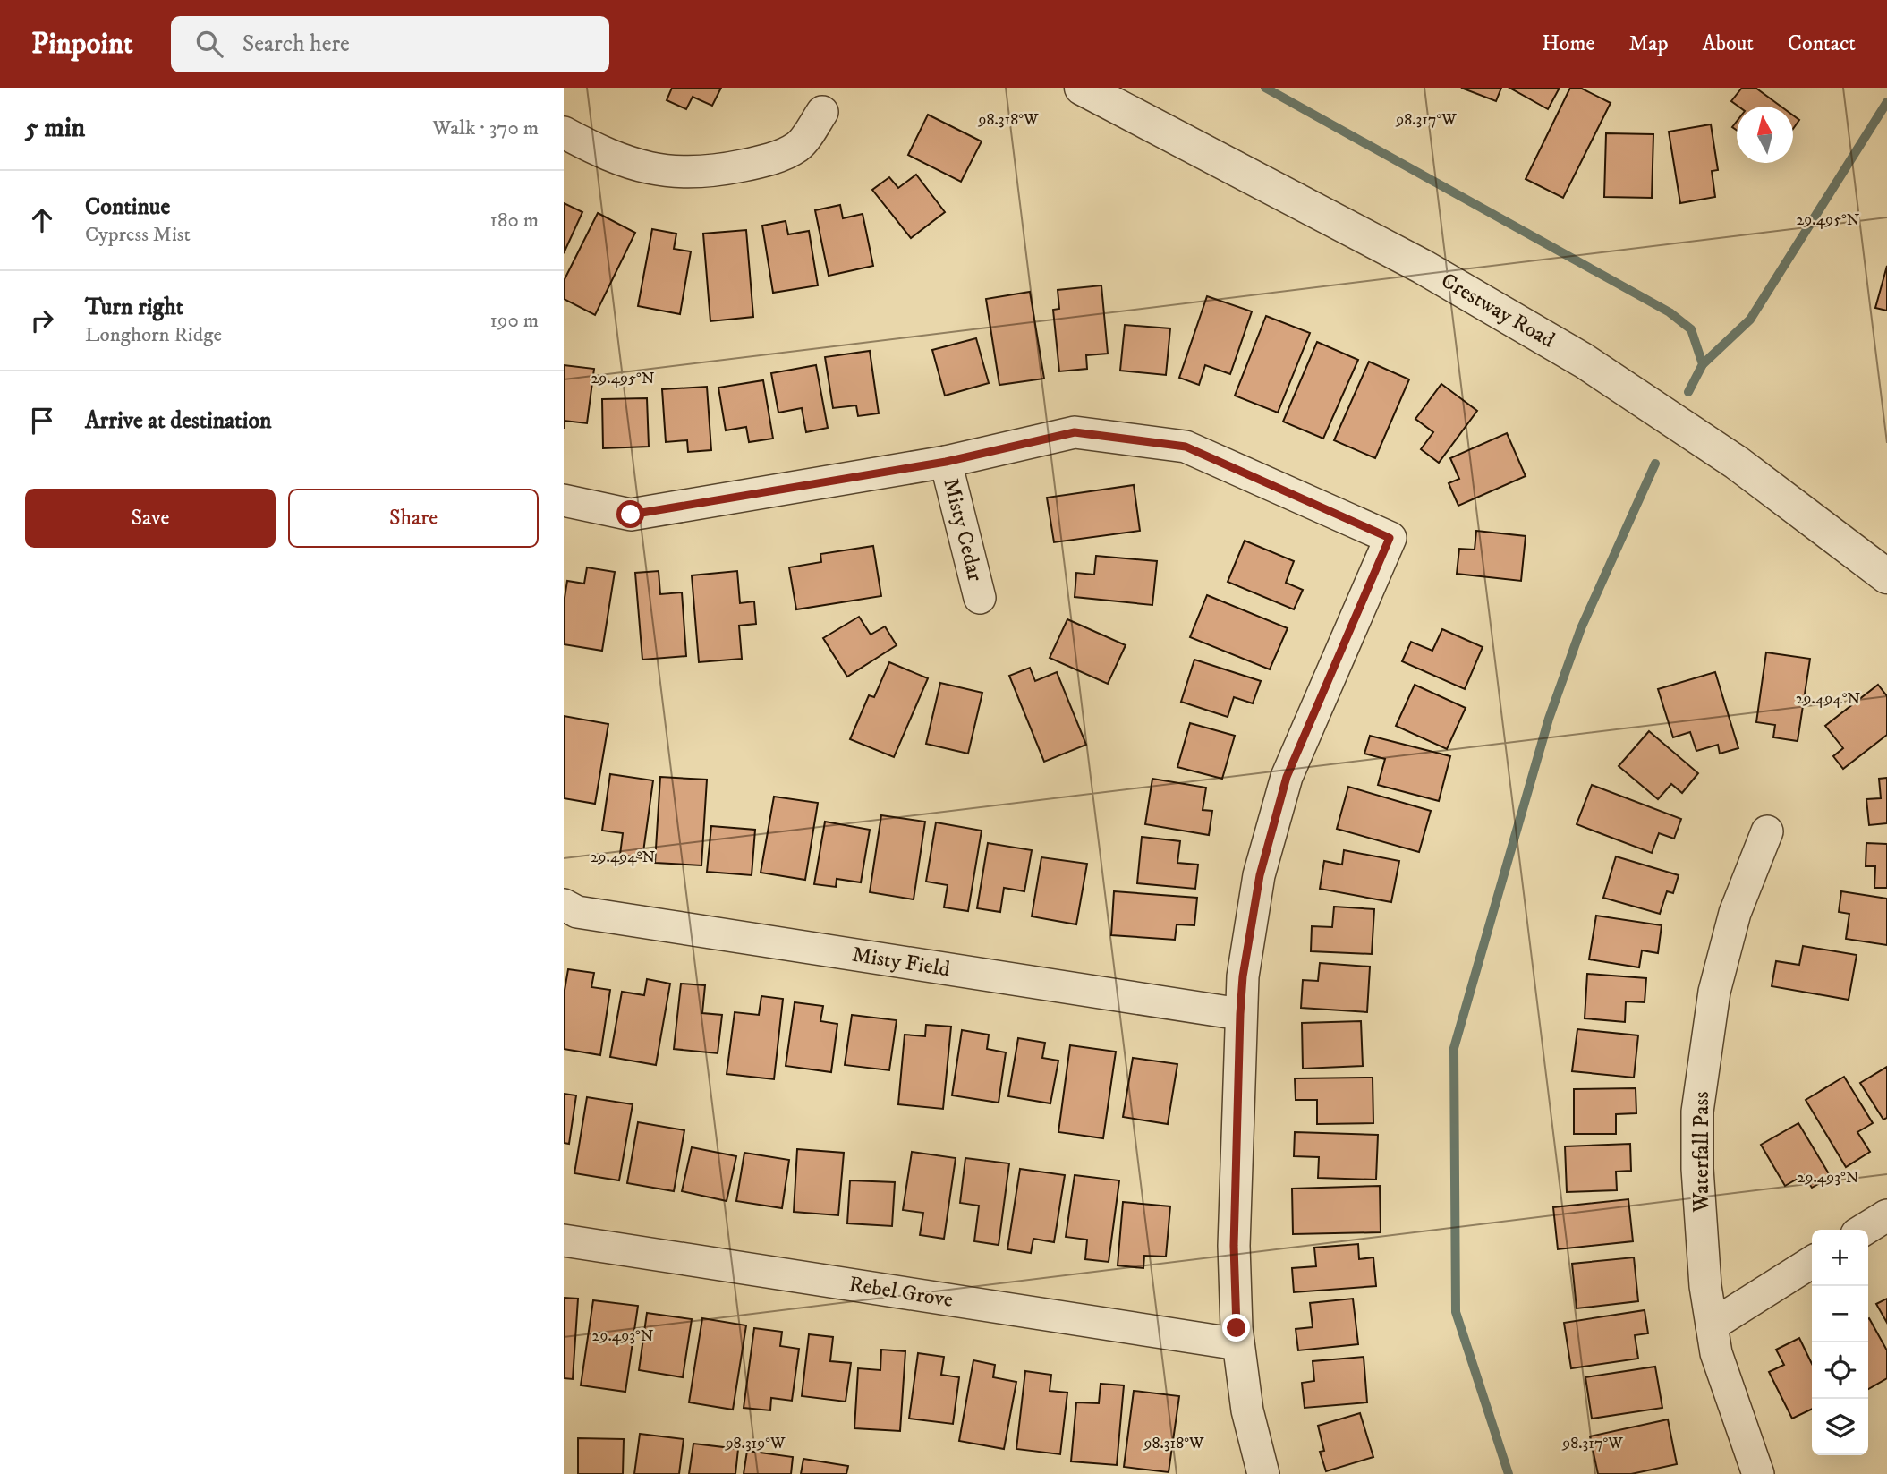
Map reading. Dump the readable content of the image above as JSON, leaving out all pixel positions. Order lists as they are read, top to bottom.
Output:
{
  "streets": {
    "street": [
      "Crestway Road",
      "Misty Cedar",
      "Misty Field",
      "Waterfall Pass",
      "Rebel Grove"
    ]
  },
  "north": "top",
  "page": {
    "header": "Pinpoint",
    "search": "Search here",
    "nav": [
      "Home",
      "Map",
      "About",
      "Contact"
    ],
    "heading": ["5 min", "Walk · 370 m"],
    "list": [
      ["Continue", "Cypress Mist", "180 m"],
      ["Turn right", "Longhorn Ridge", "190 m"],
      "Arrive at destination"
    ],
    "buttons": ["Save", "Share"],
    "map_buttons": ["+", "−"]
  },
  "coordinates": [
    "98.318°W",
    "98.317°W",
    "29.495°N",
    "29.494°N",
    "29.493°N",
    "98.319°W"
  ]
}
